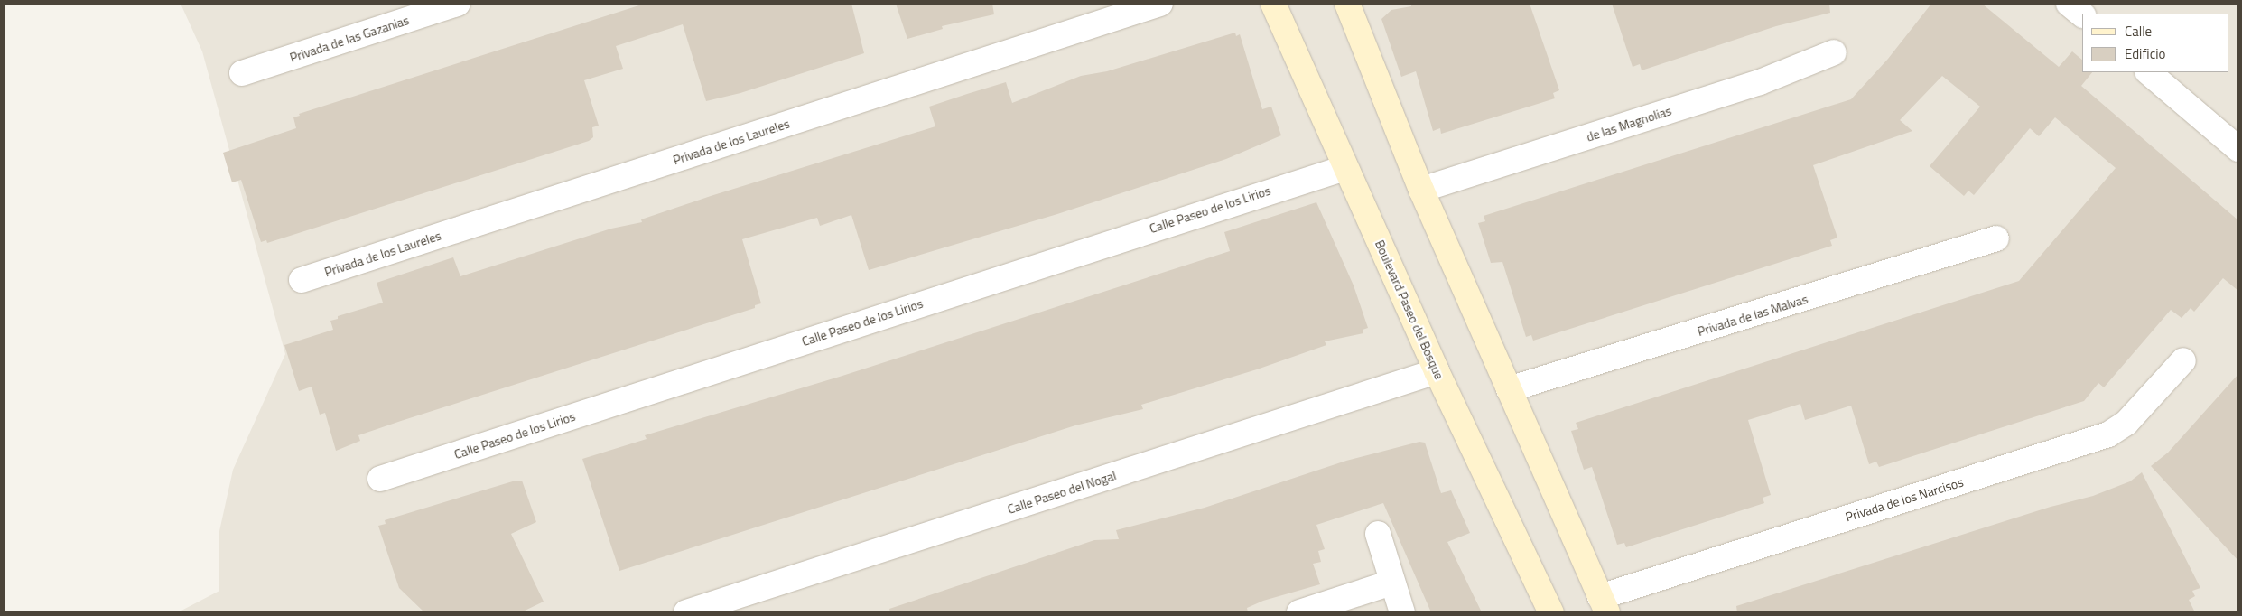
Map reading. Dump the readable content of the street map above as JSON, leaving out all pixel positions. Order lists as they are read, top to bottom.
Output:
{
  "streets": {
    "street": [
      "Privada de las Gazanias",
      "de las Magnolias",
      "Privada de los Laureles",
      "Calle Paseo de los Lirios",
      "Boulevard Paseo del Bosque",
      "Privada de las Malvas",
      "Calle Paseo del Nogal",
      "Privada de los Narcisos"
    ]
  },
  "crossings": [
    ["Calle Paseo de los Lirios", "Boulevard Paseo del Bosque"],
    ["Boulevard Paseo del Bosque", "Calle Paseo del Nogal"]
  ],
  "legend": ["Calle", "Edificio"]
}
